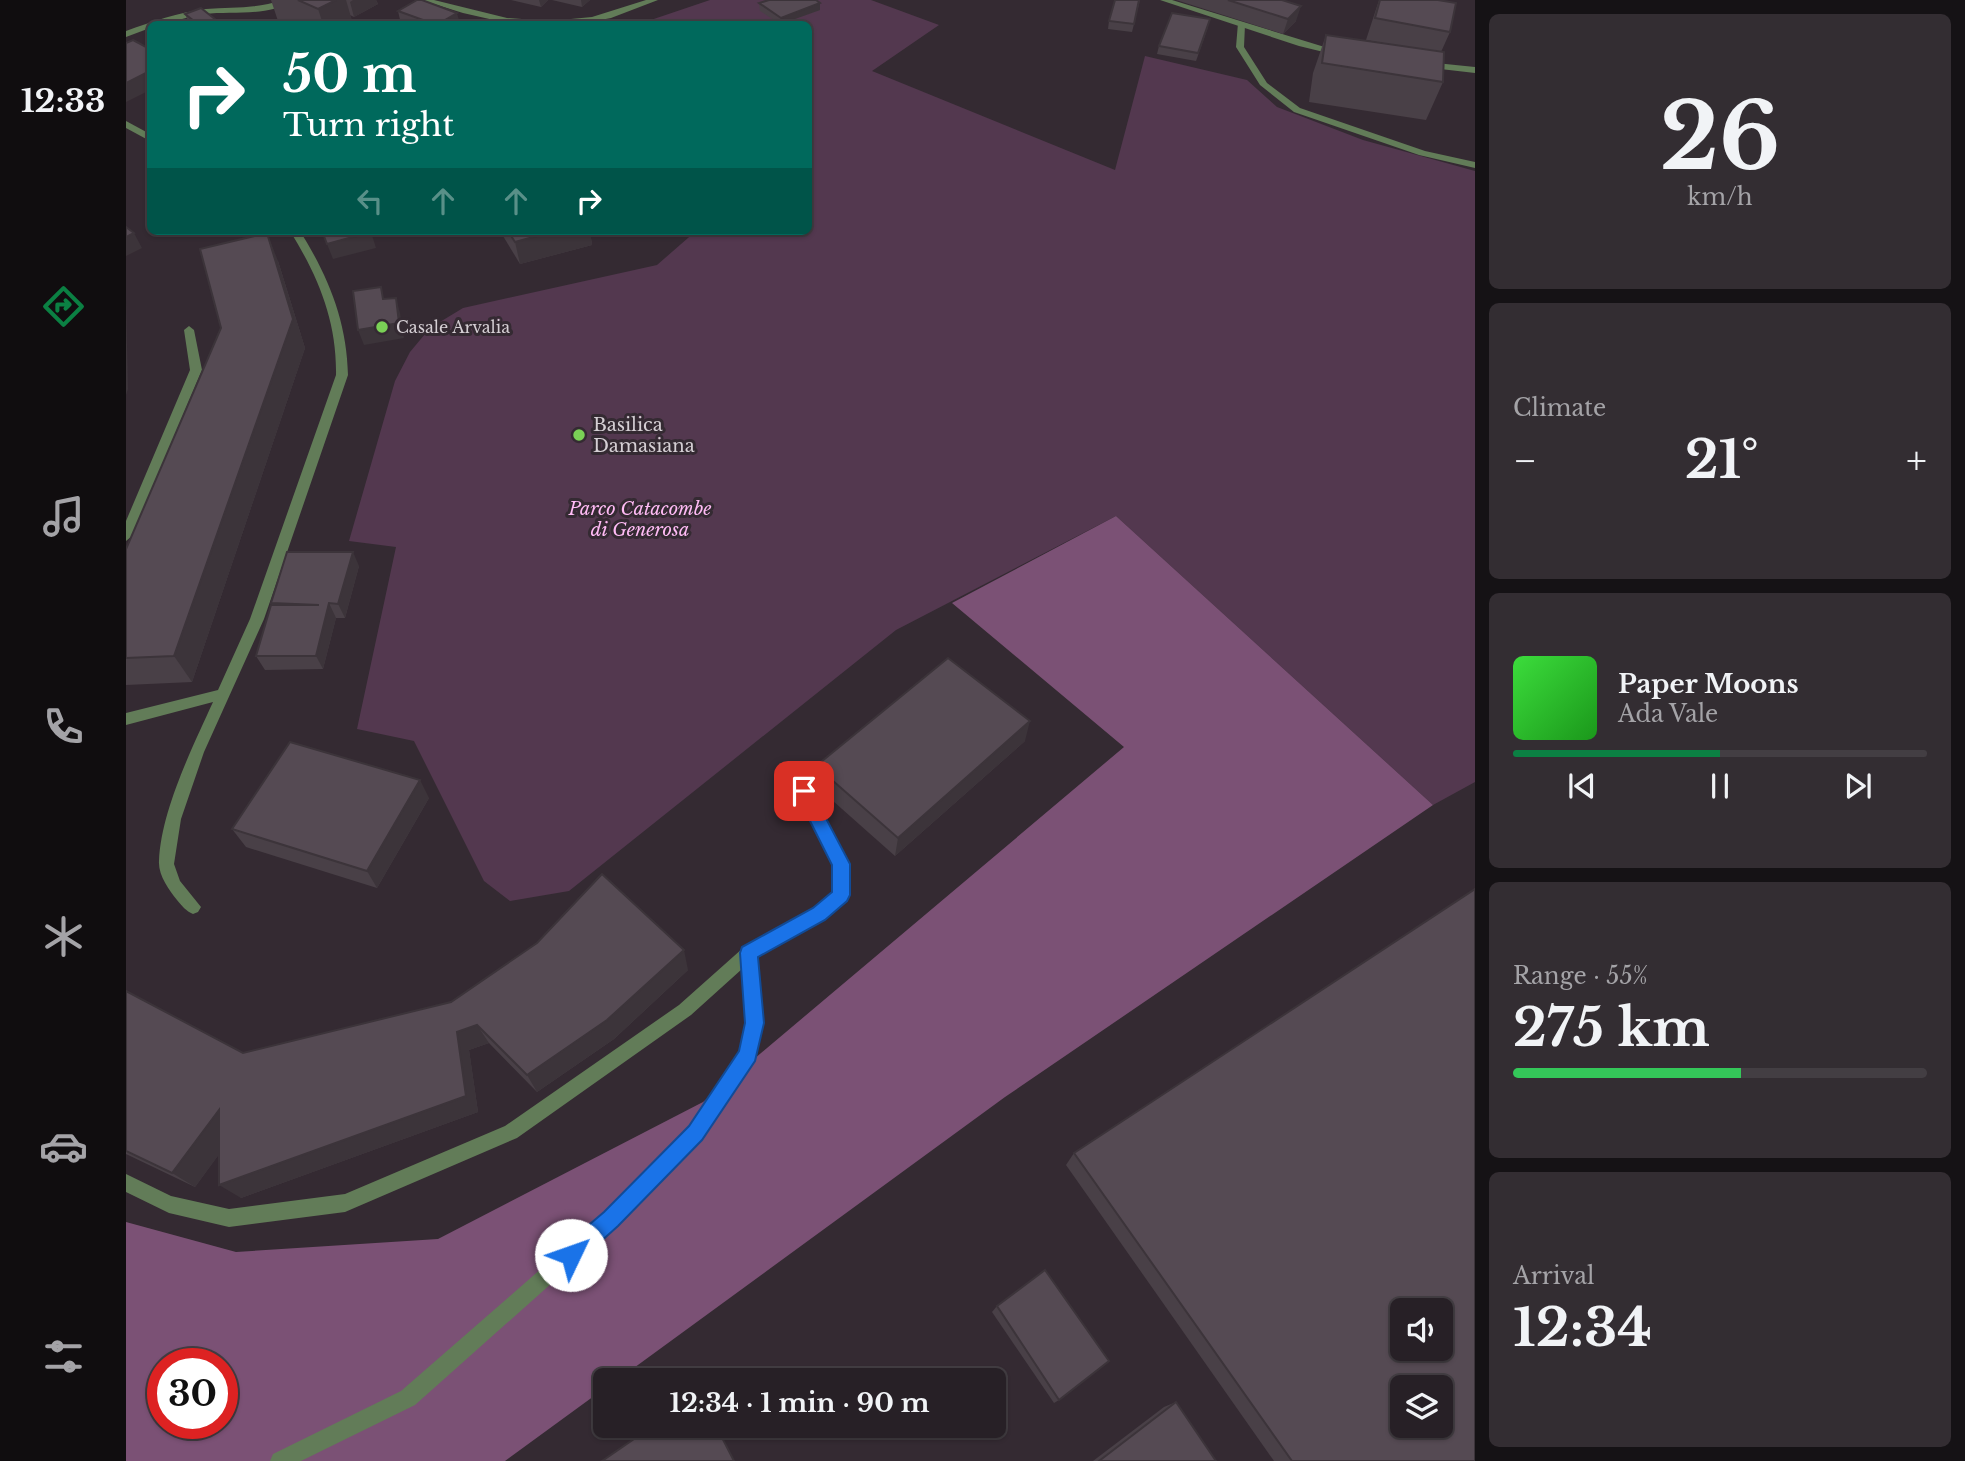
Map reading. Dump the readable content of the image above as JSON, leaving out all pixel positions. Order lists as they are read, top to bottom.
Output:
{
  "parks": ["Parco Catacombe di Generosa"],
  "places": ["Casale Arvalia", "Basilica Damasiana"],
  "page": {
    "tabs": "12:33",
    "tile": [
      ["26", "km/h"],
      "Climate",
      ["Range · 55%", "275 km"],
      ["Arrival", "12:34"]
    ],
    "turn": ["50 m", "Turn right"],
    "heat": ["−", "21°", "+"],
    "song": ["Paper Moons", "Ada Vale"],
    "limit": "30",
    "trip": "12:34 · 1 min · 90 m"
  }
}
